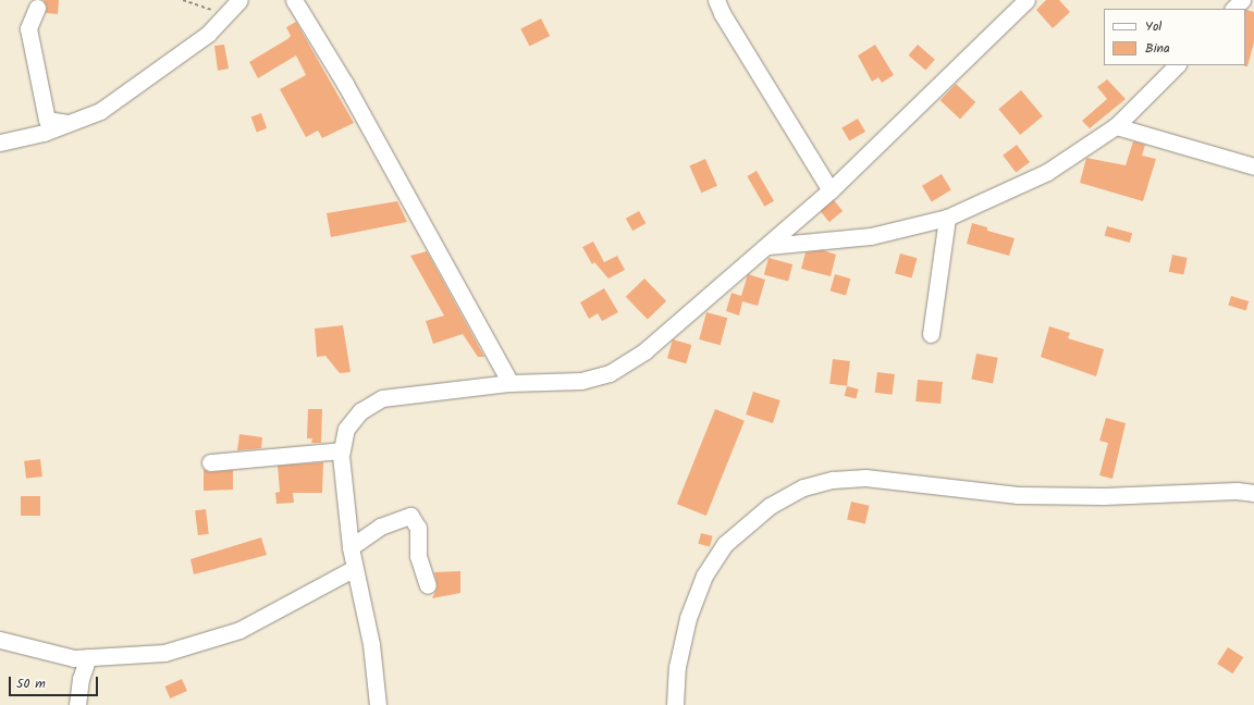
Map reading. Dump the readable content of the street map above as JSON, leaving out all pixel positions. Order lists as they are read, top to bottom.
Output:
{
  "legend": ["Yol", "Bina"],
  "scale_bar": "50 m"
}
